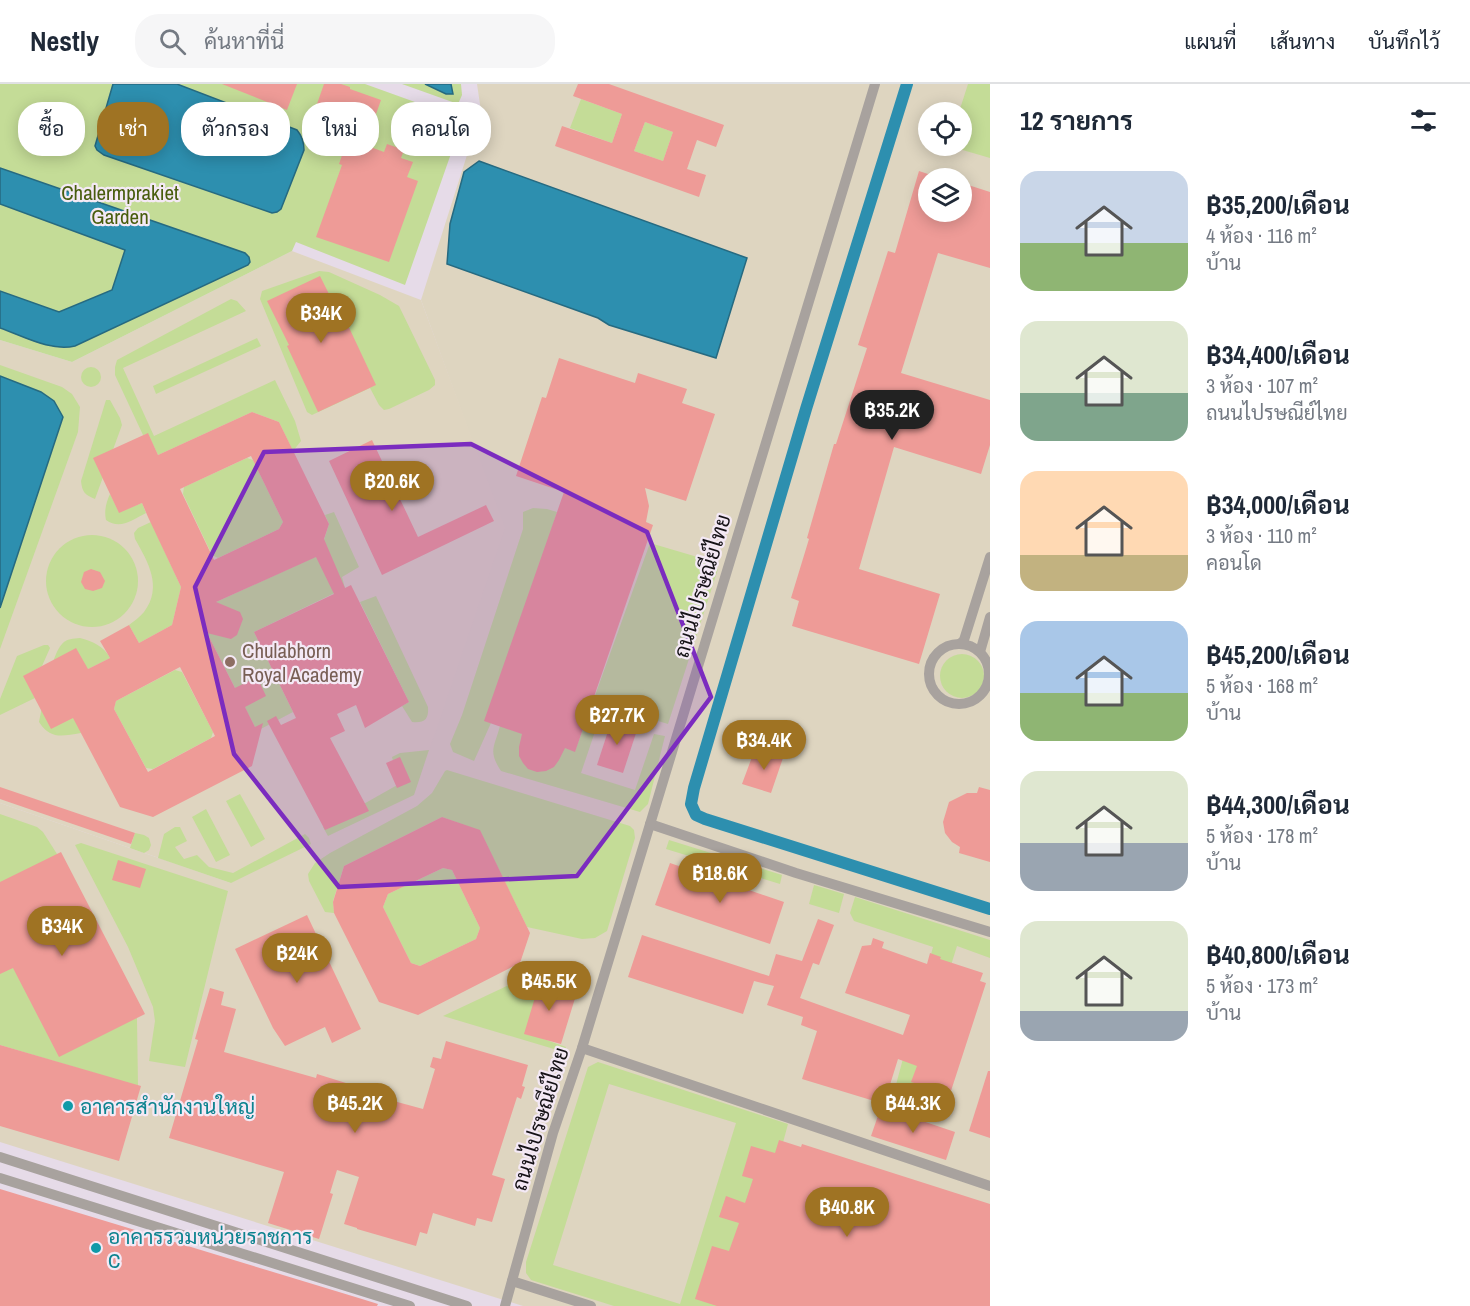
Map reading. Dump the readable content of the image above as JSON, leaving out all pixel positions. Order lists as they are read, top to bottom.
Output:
{
  "streets": {
    "street": ["ถนนไปรษณีย์ไทย"]
  },
  "parks": ["Chalermprakiet Garden"],
  "places": ["Chulabhorn Royal Academy", "อาคารสำนักงานใหญ่", "อาคารรวมหน่วยราชการ C"],
  "page": {
    "header": "Nestly",
    "search": "ค้นหาที่นี่",
    "nav": ["แผนที่", "เส้นทาง", "บันทึกไว้"],
    "heading": "12 รายการ",
    "chip": [
      "ซื้อ",
      "เช่า",
      "ตัวกรอง",
      "ใหม่",
      "คอนโด"
    ],
    "list": [
      {
        "name": "฿35,200/เดือน",
        "note": "4 ห้อง · 116 m² · บ้าน"
      },
      {
        "name": "฿34,400/เดือน",
        "note": "3 ห้อง · 107 m² · ถนนไปรษณีย์ไทย"
      },
      {
        "name": "฿34,000/เดือน",
        "note": "3 ห้อง · 110 m² · คอนโด"
      },
      {
        "name": "฿45,200/เดือน",
        "note": "5 ห้อง · 168 m² · บ้าน"
      },
      {
        "name": "฿44,300/เดือน",
        "note": "5 ห้อง · 178 m² · บ้าน"
      },
      {
        "name": "฿40,800/เดือน",
        "note": "5 ห้อง · 173 m² · บ้าน"
      }
    ],
    "price": [
      "฿34K",
      "฿35.2K",
      "฿20.6K",
      "฿27.7K",
      "฿34.4K",
      "฿18.6K",
      "฿34K",
      "฿24K",
      "฿45.5K",
      "฿45.2K",
      "฿44.3K",
      "฿40.8K"
    ]
  }
}
